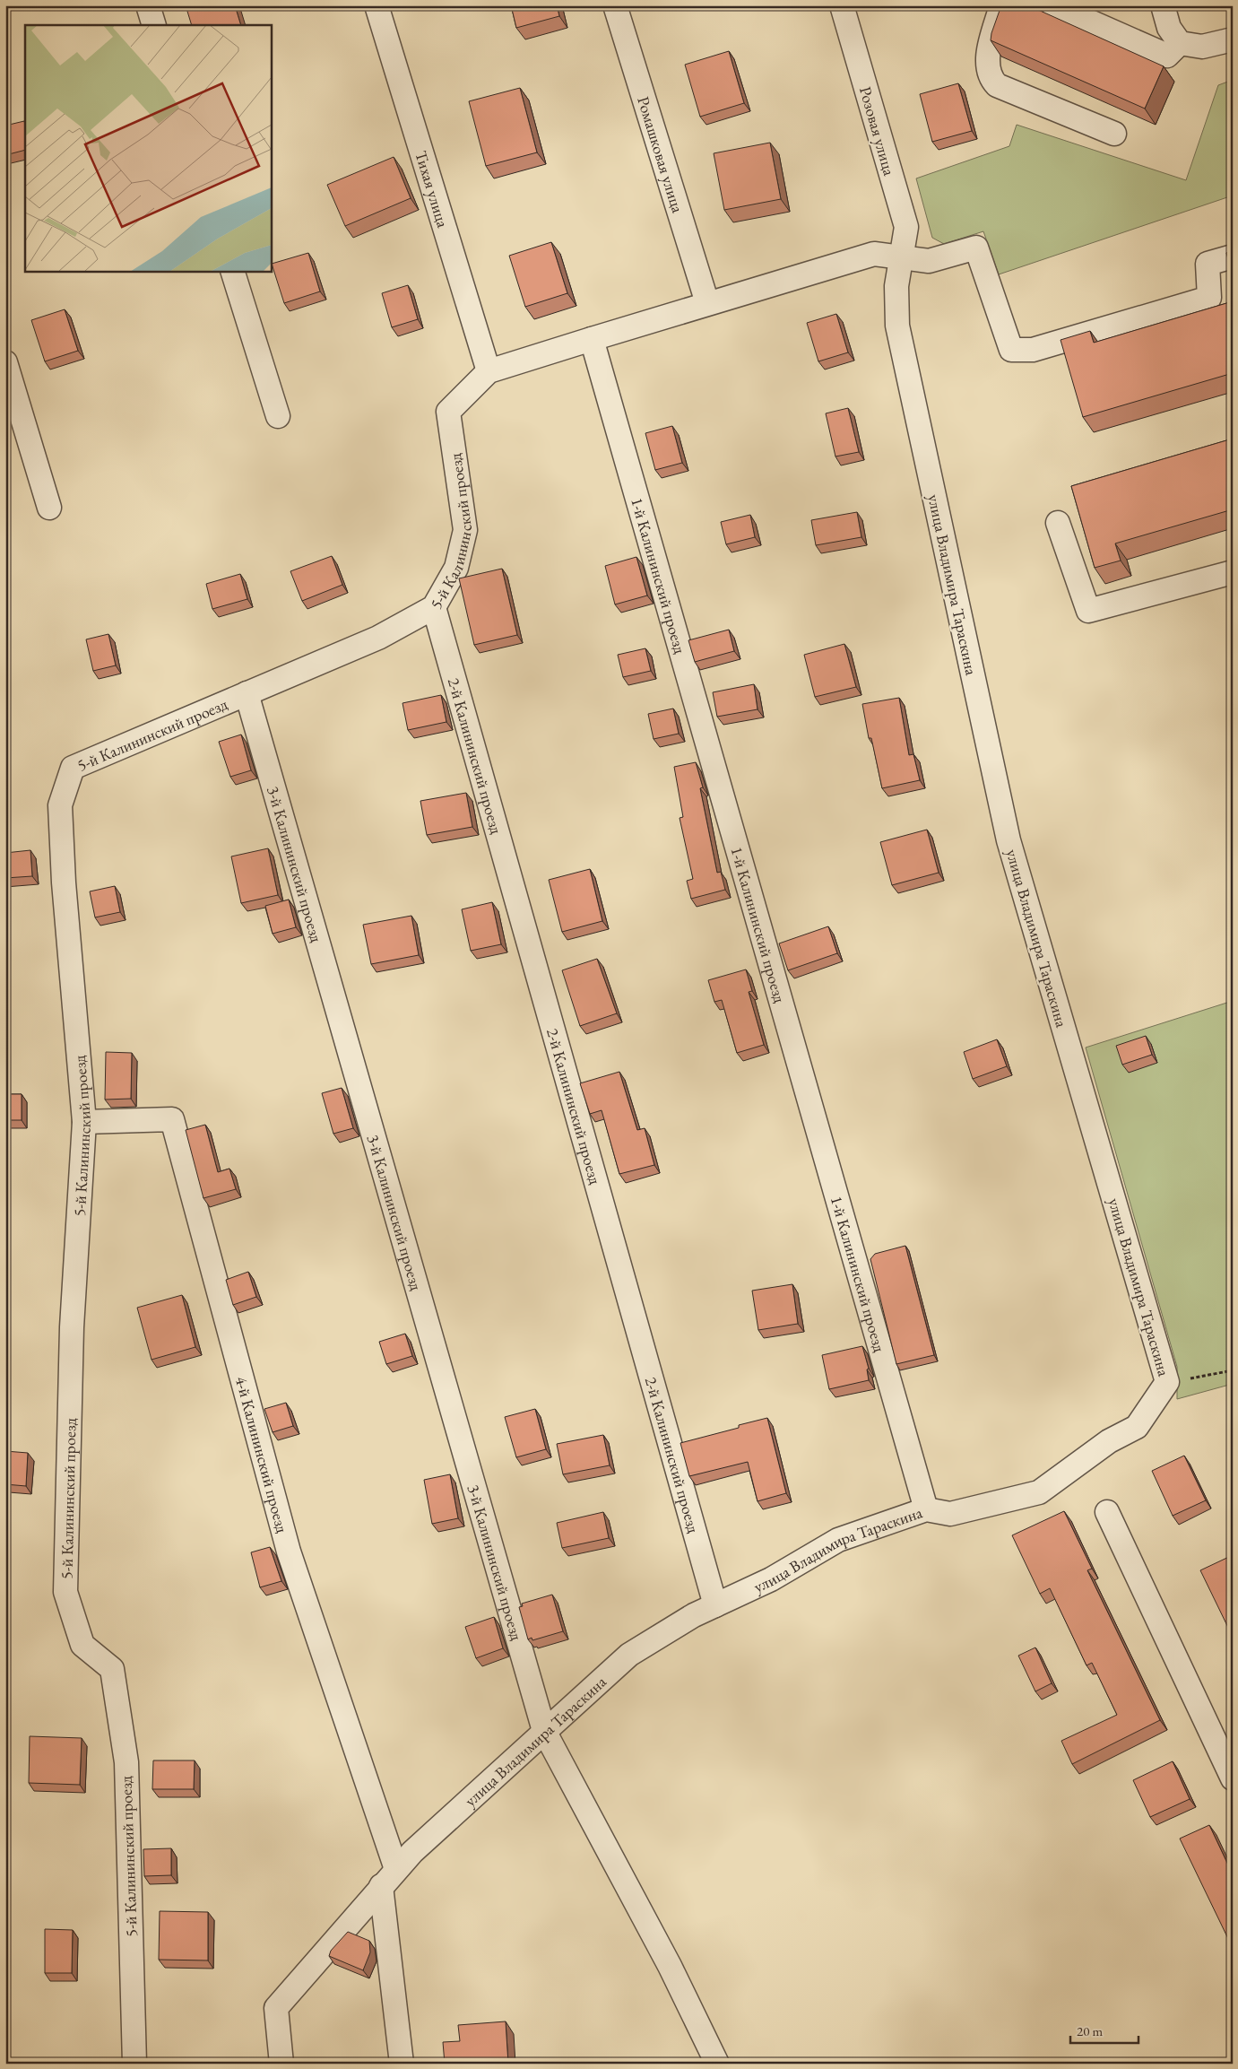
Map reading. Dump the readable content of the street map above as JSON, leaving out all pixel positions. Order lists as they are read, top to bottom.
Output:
{
  "streets": {
    "street": [
      "Розовая улица",
      "Ромашковая улица",
      "Тихая улица",
      "5-й Калининский проезд",
      "1-й Калининский проезд",
      "улица Владимира Тараскина",
      "2-й Калининский проезд",
      "3-й Калининский проезд",
      "4-й Калининский проезд"
    ]
  },
  "crossings": [
    ["Розовая улица", "улица Владимира Тараскина"],
    ["Тихая улица", "5-й Калининский проезд"],
    ["5-й Калининский проезд", "2-й Калининский проезд"],
    ["5-й Калининский проезд", "3-й Калининский проезд"],
    ["5-й Калининский проезд", "4-й Калининский проезд"],
    ["1-й Калининский проезд", "улица Владимира Тараскина"],
    ["улица Владимира Тараскина", "2-й Калининский проезд"],
    ["улица Владимира Тараскина", "3-й Калининский проезд"],
    ["улица Владимира Тараскина", "4-й Калининский проезд"]
  ],
  "scale_bar": "20 m"
}
